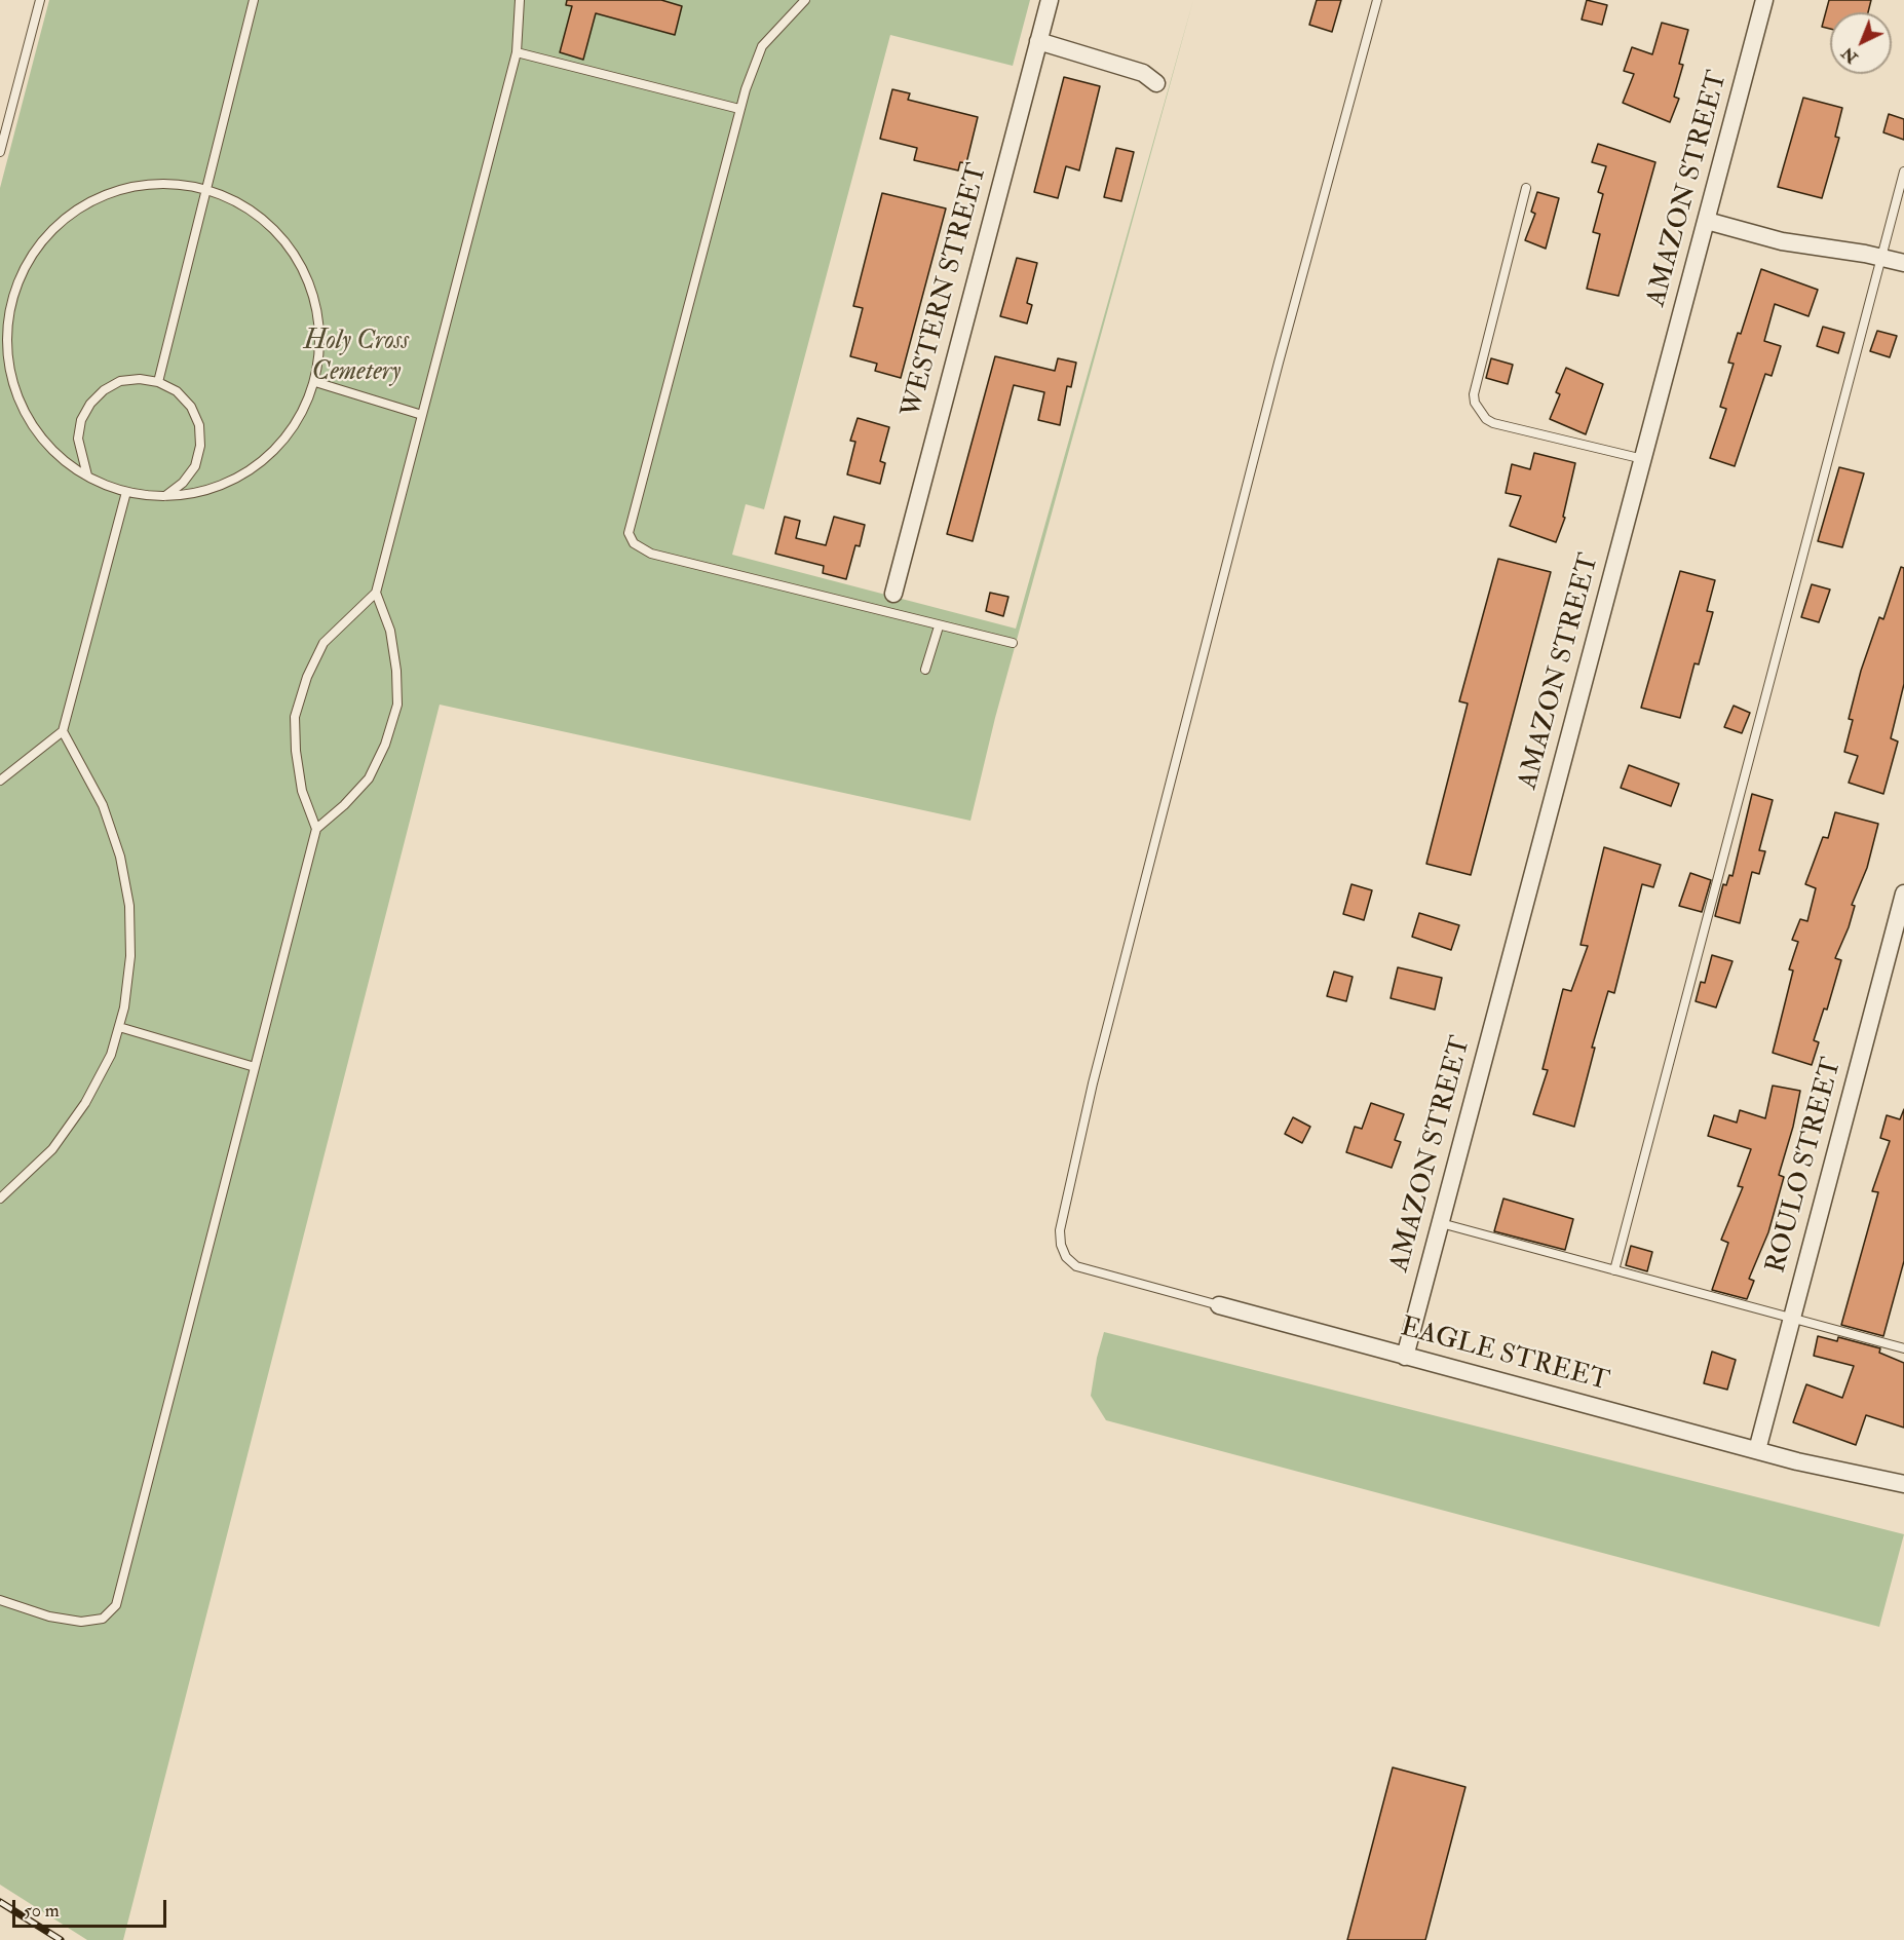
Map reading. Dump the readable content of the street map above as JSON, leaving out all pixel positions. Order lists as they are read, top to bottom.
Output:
{
  "streets": {
    "street": [
      "AMAZON STREET",
      "WESTERN STREET",
      "ROULO STREET",
      "EAGLE STREET"
    ]
  },
  "crossings": [
    ["AMAZON STREET", "EAGLE STREET"],
    ["ROULO STREET", "EAGLE STREET"]
  ],
  "parks": ["Holy Cross Cemetery"],
  "scale_bar": "50 m",
  "north": "bottom left"
}
